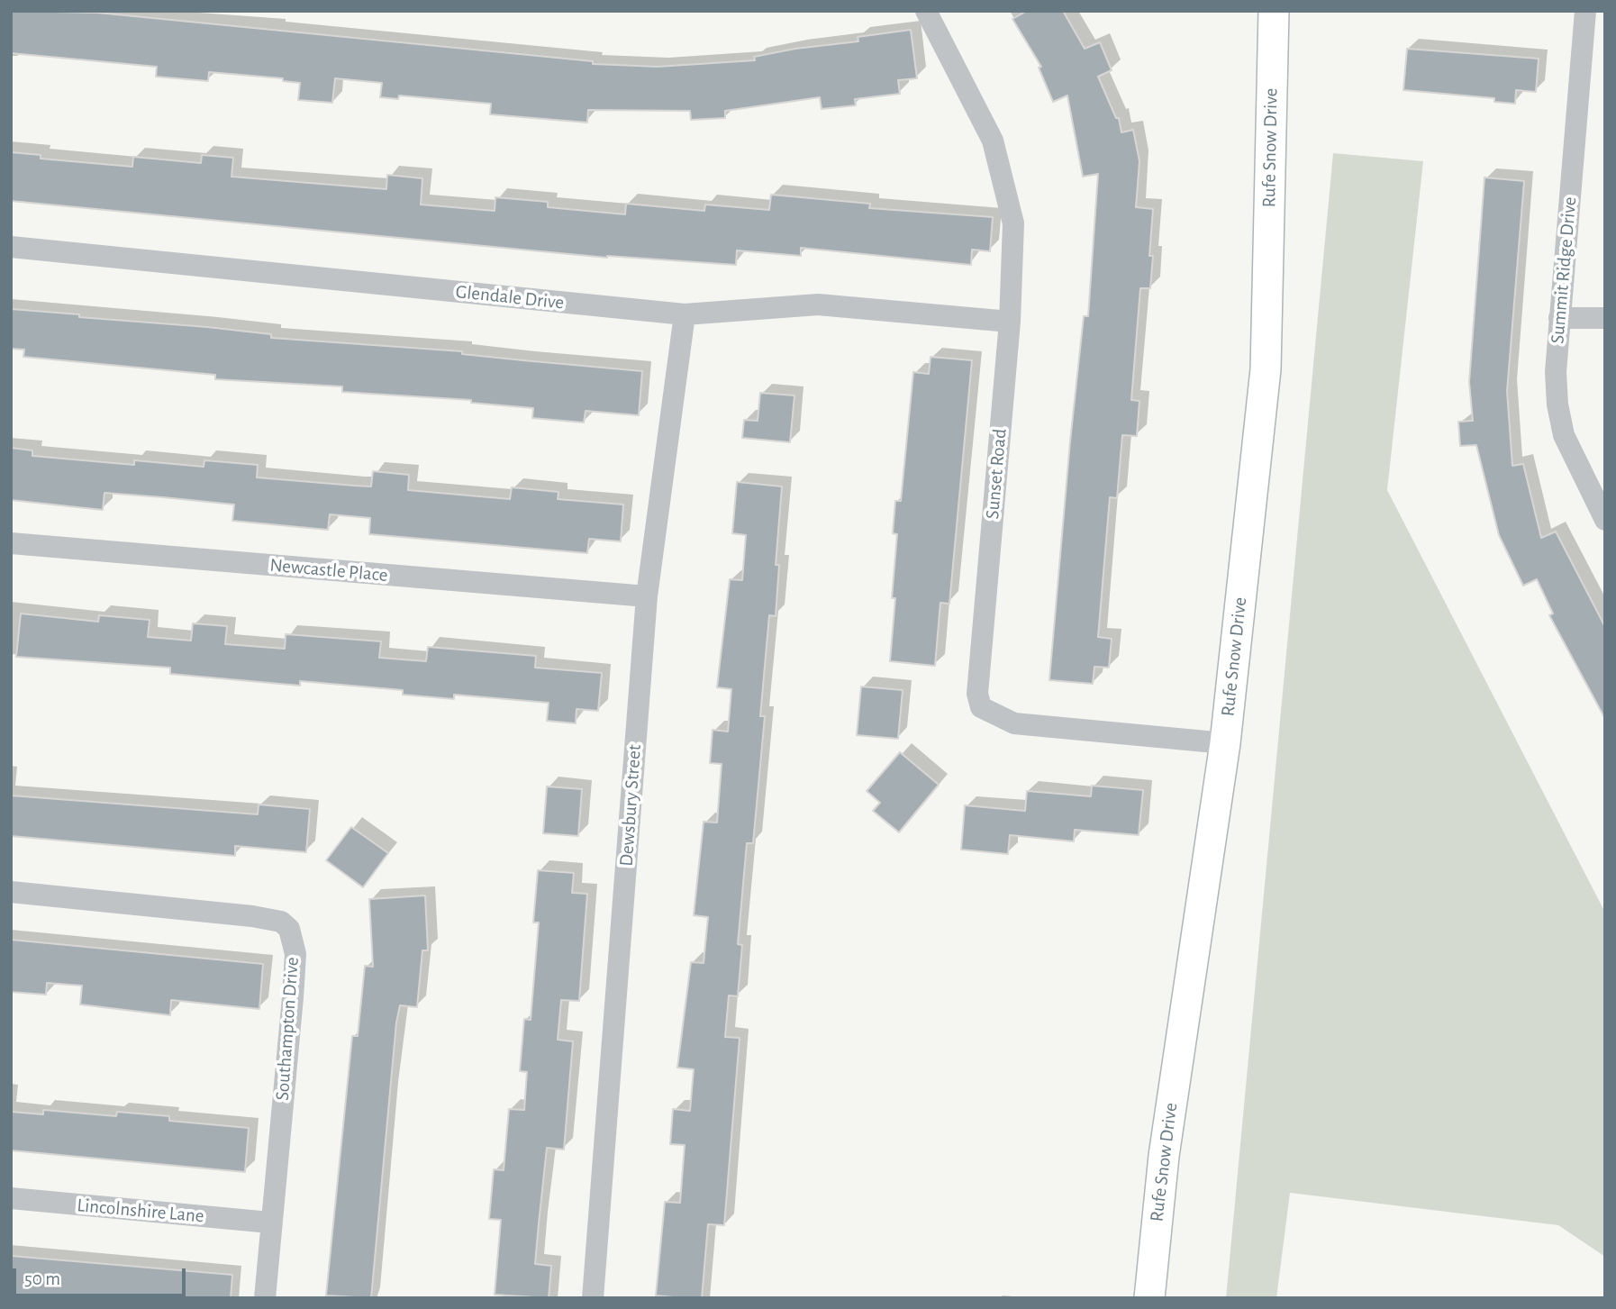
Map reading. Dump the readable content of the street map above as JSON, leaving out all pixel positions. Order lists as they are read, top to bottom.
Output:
{
  "streets": {
    "main road": ["Rufe Snow Drive"],
    "street": [
      "Summit Ridge Drive",
      "Glendale Drive",
      "Sunset Road",
      "Newcastle Place",
      "Dewsbury Street",
      "Southampton Drive",
      "Lincolnshire Lane"
    ]
  },
  "crossings": [
    ["Rufe Snow Drive", "Sunset Road"],
    ["Glendale Drive", "Sunset Road"],
    ["Glendale Drive", "Dewsbury Street"],
    ["Newcastle Place", "Dewsbury Street"],
    ["Southampton Drive", "Lincolnshire Lane"]
  ],
  "scale_bar": "50 m"
}
